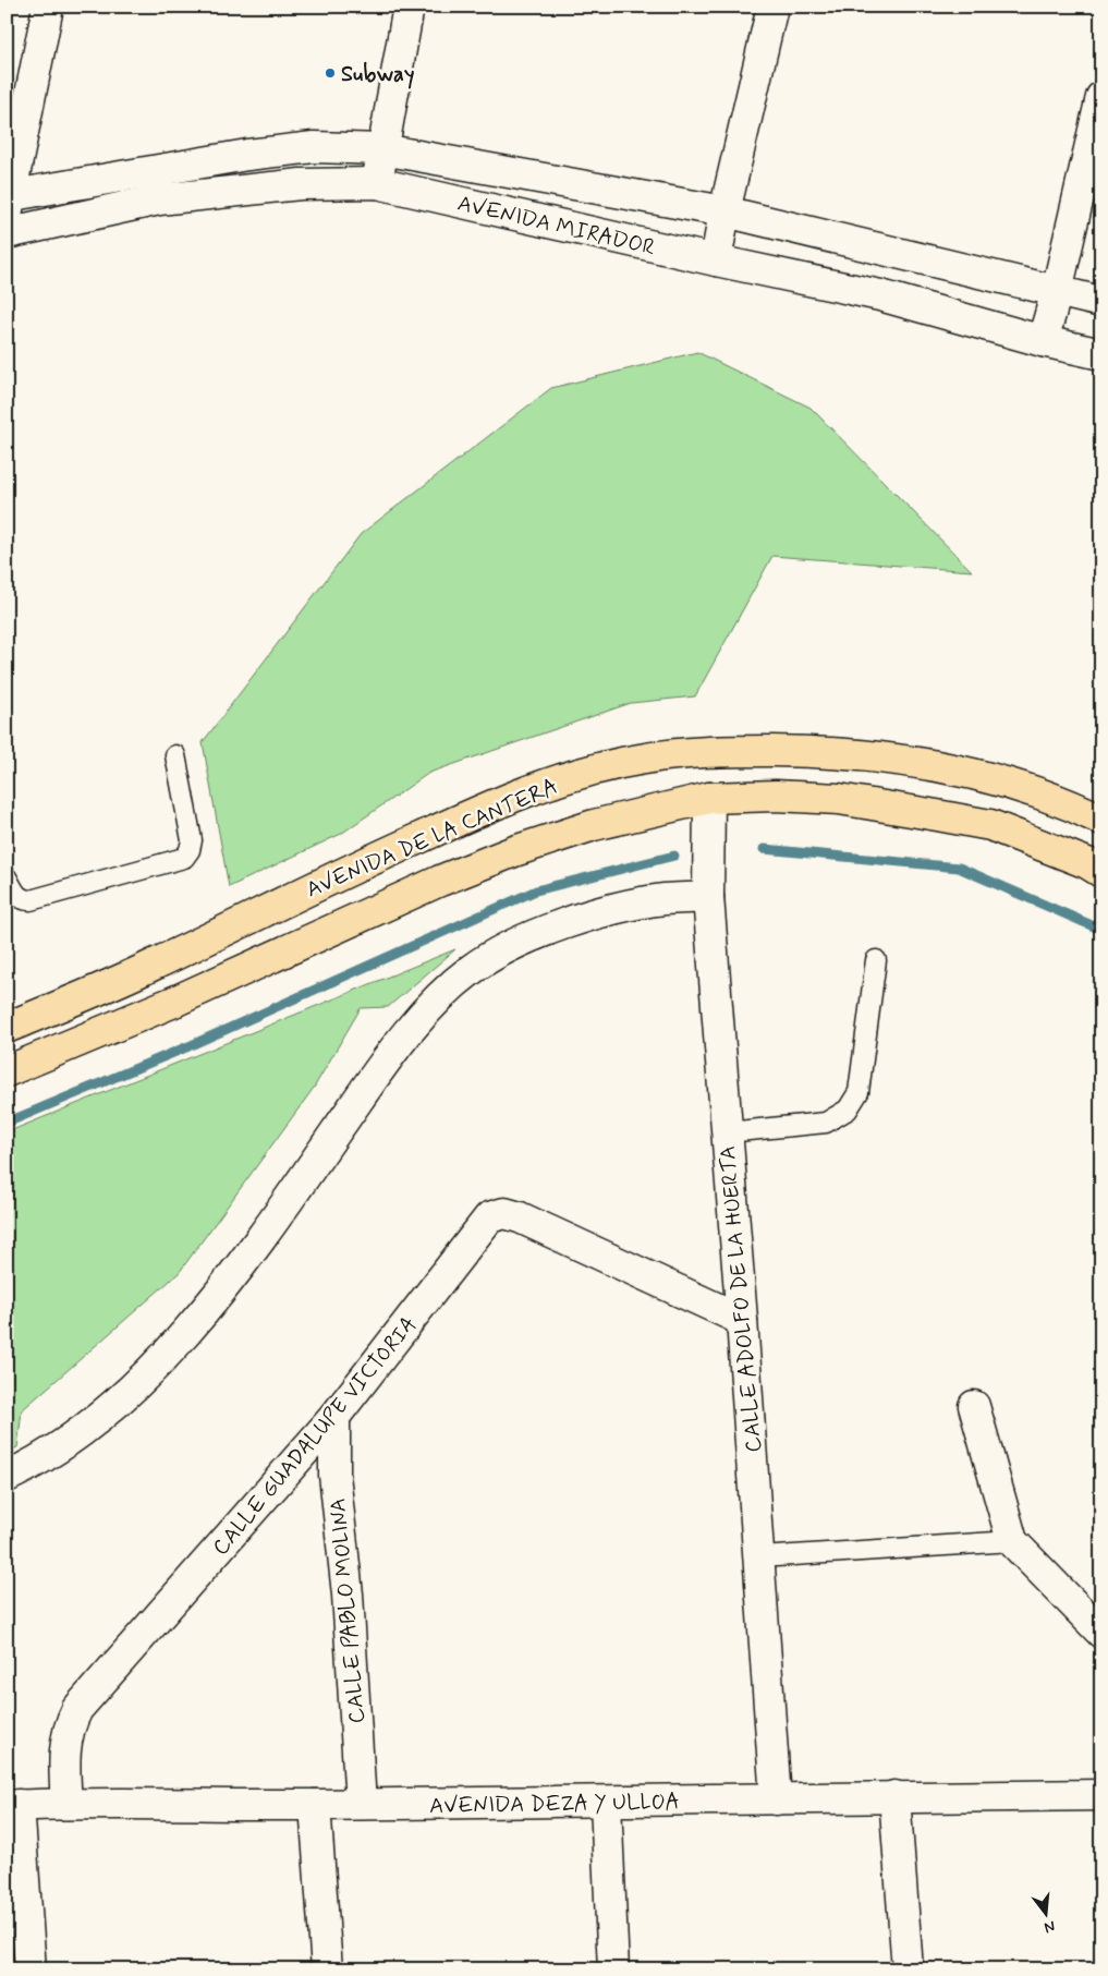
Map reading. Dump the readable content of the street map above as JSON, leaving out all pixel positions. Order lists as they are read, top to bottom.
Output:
{
  "streets": {
    "main road": ["AVENIDA DE LA CANTERA"],
    "street": [
      "AVENIDA MIRADOR",
      "CALLE ADOLFO DE LA HUERTA",
      "CALLE GUADALUPE VICTORIA",
      "CALLE PABLO MOLINA",
      "AVENIDA DEZA Y ULLOA"
    ]
  },
  "crossings": [
    ["AVENIDA DE LA CANTERA", "CALLE ADOLFO DE LA HUERTA"],
    ["CALLE ADOLFO DE LA HUERTA", "CALLE GUADALUPE VICTORIA"],
    ["CALLE ADOLFO DE LA HUERTA", "AVENIDA DEZA Y ULLOA"],
    ["CALLE GUADALUPE VICTORIA", "CALLE PABLO MOLINA"],
    ["CALLE GUADALUPE VICTORIA", "AVENIDA DEZA Y ULLOA"],
    ["CALLE PABLO MOLINA", "AVENIDA DEZA Y ULLOA"]
  ],
  "places": ["Subway"],
  "north": "bottom"
}
